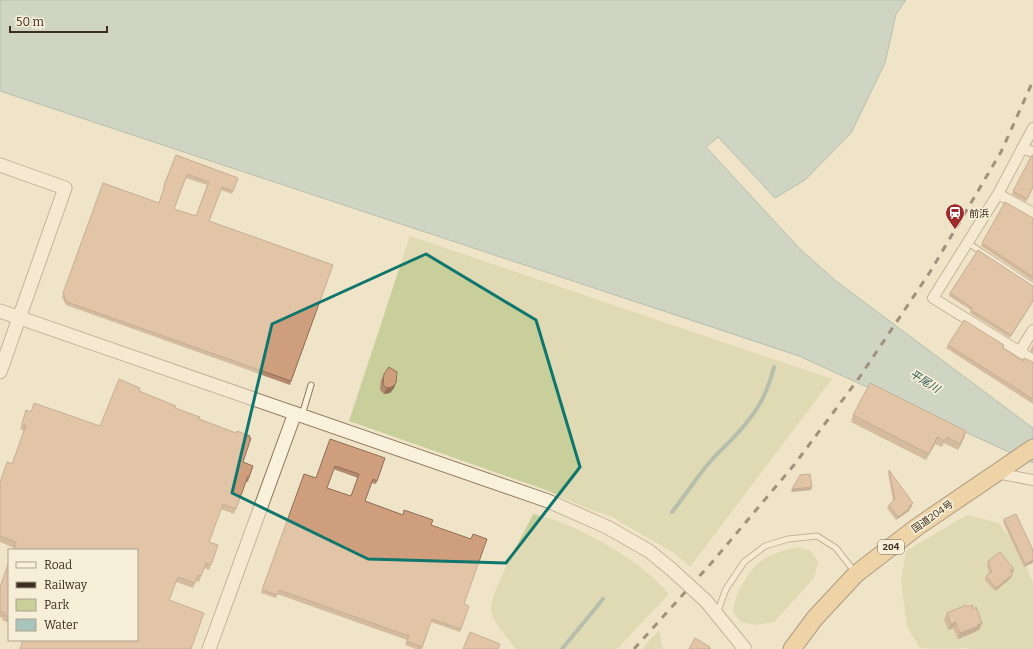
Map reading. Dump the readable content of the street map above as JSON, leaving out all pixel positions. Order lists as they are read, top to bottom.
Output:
{
  "streets": {
    "highway": ["国道204号", "204"]
  },
  "water": ["平尾川"],
  "places": {
    "station": ["前浜"]
  },
  "legend": [
    "Road",
    "Railway",
    "Park",
    "Water"
  ],
  "scale_bar": "50 m"
}
